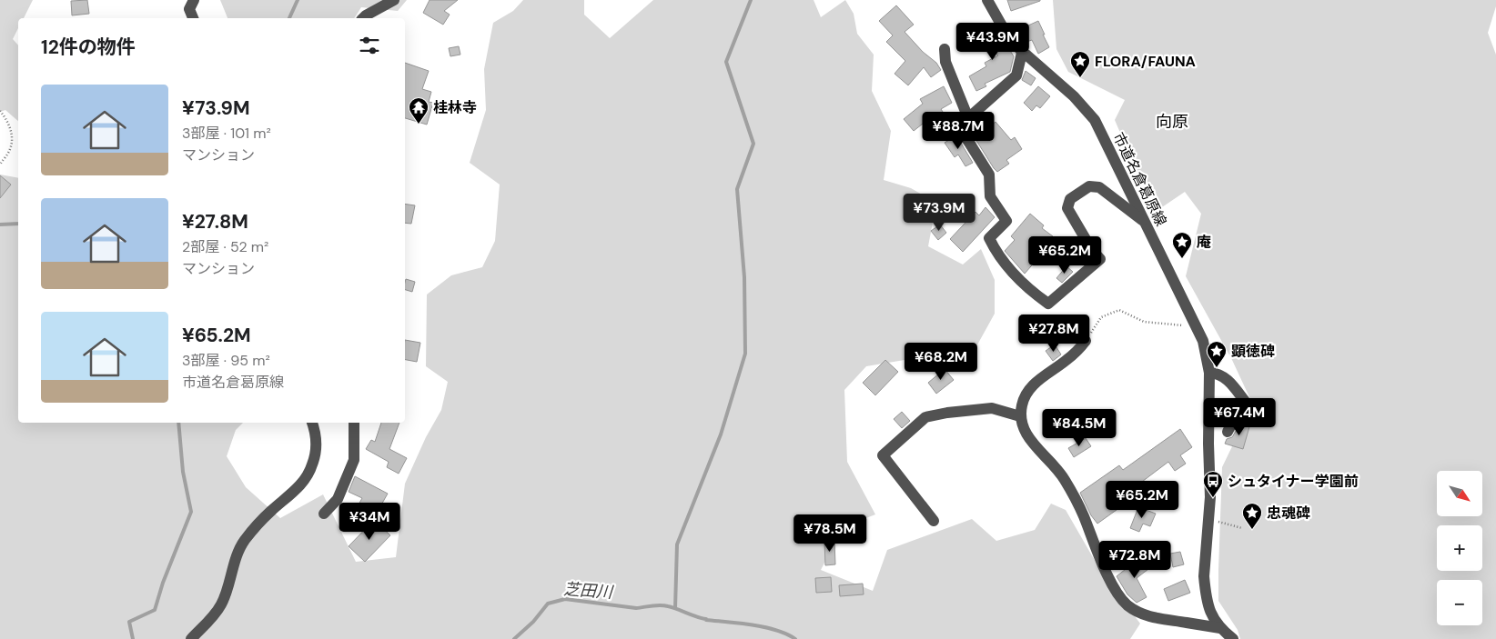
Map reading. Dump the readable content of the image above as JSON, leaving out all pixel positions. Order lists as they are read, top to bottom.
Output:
{
  "streets": {
    "street": ["市道名倉葛原線"]
  },
  "districts": ["向原"],
  "water": ["芝田川"],
  "places": {
    "place": [
      "FLORA/FAUNA",
      "庵",
      "顕徳碑",
      "忠魂碑"
    ],
    "temple": ["桂林寺"],
    "bus stop": ["シュタイナー学園前"]
  },
  "north": "bottom right",
  "page": {
    "heading": "12件の物件",
    "price": [
      "¥43.9M",
      "¥88.7M",
      "¥73.9M",
      "¥65.2M",
      "¥27.8M",
      "¥68.2M",
      "¥67.4M",
      "¥84.5M",
      "¥65.2M",
      "¥34M",
      "¥78.5M",
      "¥72.8M"
    ],
    "list": [
      {
        "name": "¥73.9M",
        "note": "3部屋 · 101 m² · マンション"
      },
      {
        "name": "¥27.8M",
        "note": "2部屋 · 52 m² · マンション"
      },
      {
        "name": "¥65.2M",
        "note": "3部屋 · 95 m² · 市道名倉葛原線"
      }
    ],
    "map_buttons": ["+", "−"]
  }
}
